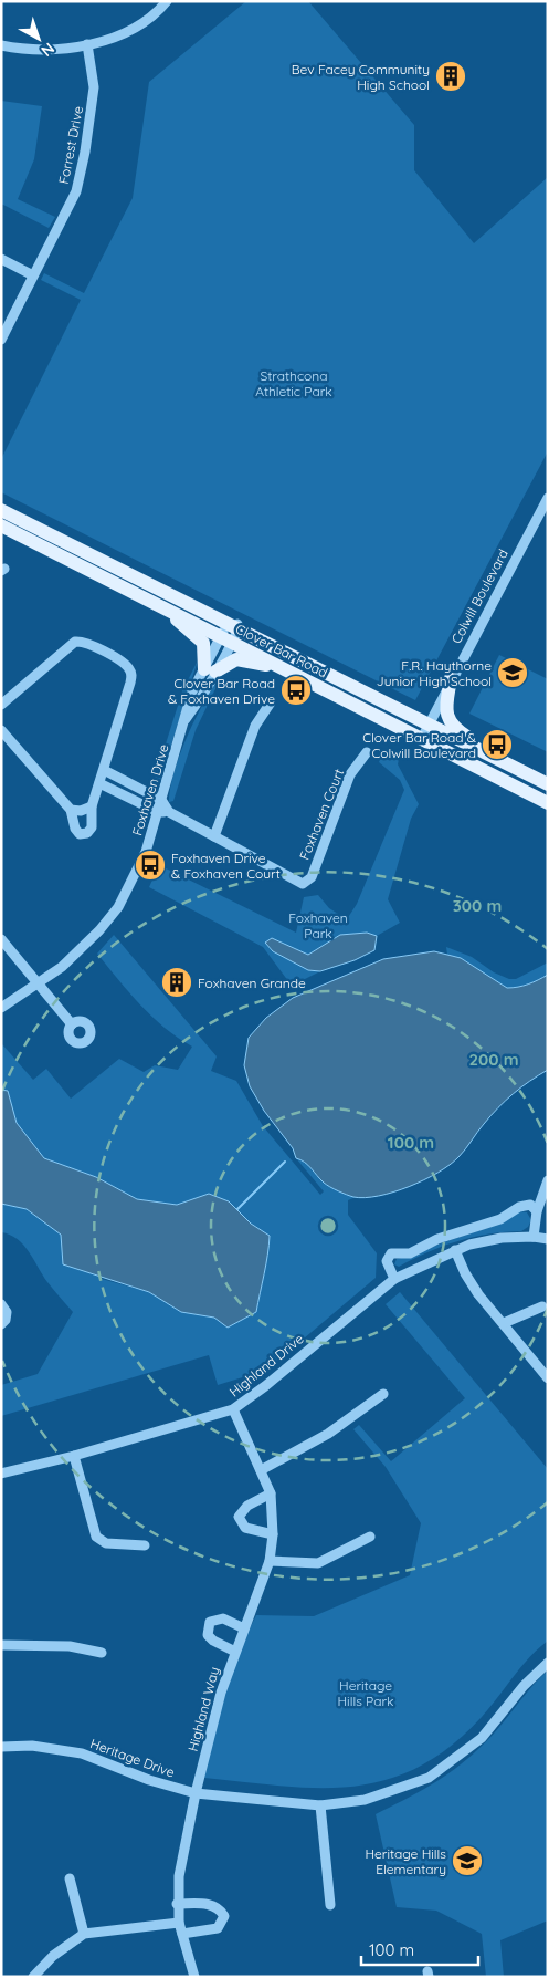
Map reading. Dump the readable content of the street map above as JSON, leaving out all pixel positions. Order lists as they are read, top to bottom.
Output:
{
  "streets": {
    "main road": ["Clover Bar Road"],
    "street": [
      "Forrest Drive",
      "Colwill Boulevard",
      "Foxhaven Drive",
      "Foxhaven Court",
      "Highland Drive",
      "Highland Way",
      "Heritage Drive"
    ]
  },
  "crossings": [
    ["Colwill Boulevard", "Clover Bar Road"],
    ["Clover Bar Road", "Foxhaven Drive"],
    ["Highland Drive", "Highland Way"],
    ["Highland Way", "Heritage Drive"]
  ],
  "parks": ["Strathcona Athletic Park", "Foxhaven Park", "Heritage Hills Park"],
  "places": {
    "building": ["Bev Facey Community High School", "Foxhaven Grande"],
    "school or university": ["F.R. Haythorne Junior High School", "Heritage Hills Elementary"],
    "bus stop": ["Clover Bar Road & Foxhaven Drive", "Clover Bar Road & Colwill Boulevard", "Foxhaven Drive & Foxhaven Court"]
  },
  "scale_bar": "100 m",
  "north": "bottom right",
  "rings": ["300 m", "200 m", "100 m"]
}
